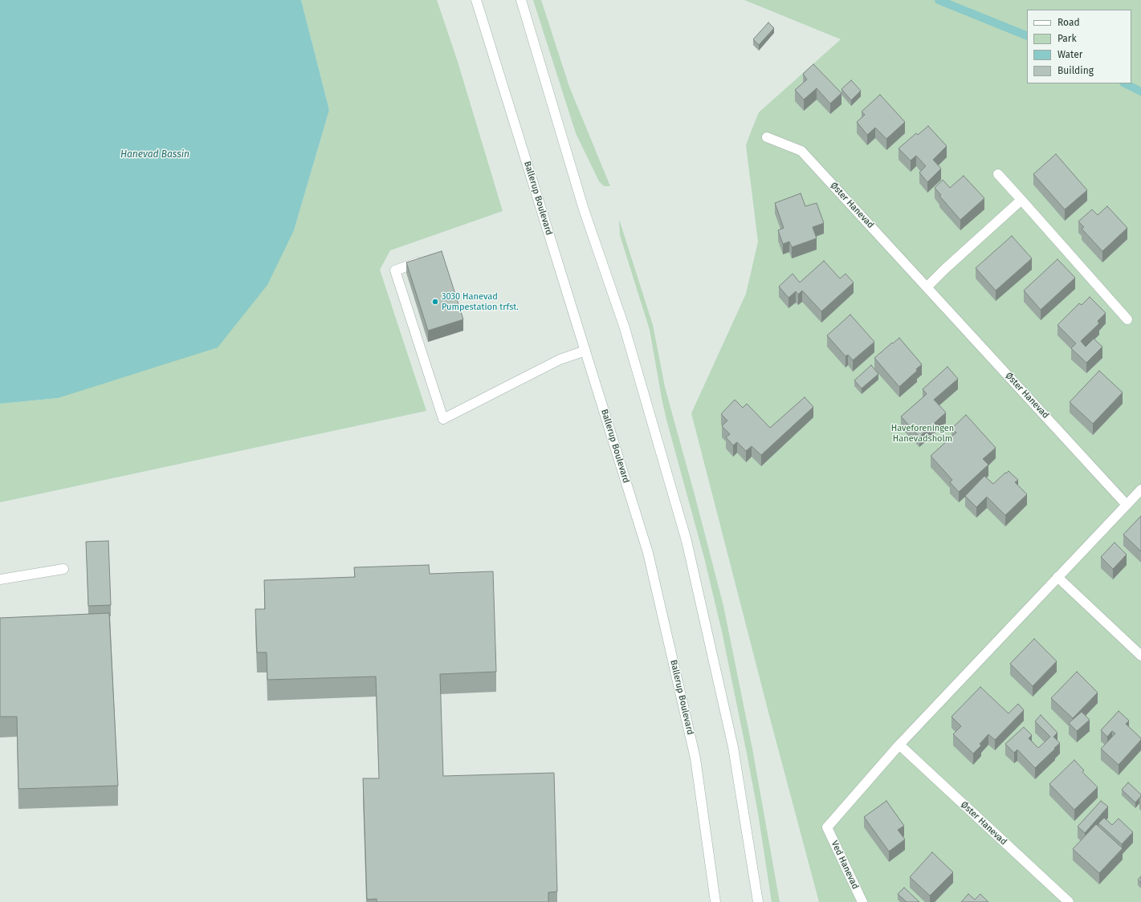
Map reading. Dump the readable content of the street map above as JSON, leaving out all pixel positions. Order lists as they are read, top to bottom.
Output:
{
  "streets": {
    "street": ["Ballerup Boulevard", "Øster Hanevad", "Ved Hanevad"]
  },
  "crossings": [
    ["Øster Hanevad", "Ved Hanevad"]
  ],
  "water": ["Hanevad Bassin"],
  "parks": ["Haveforeningen Hanevadsholm"],
  "places": ["3030 Hanevad Pumpestation trfst."],
  "legend": [
    "Road",
    "Park",
    "Water",
    "Building"
  ]
}
